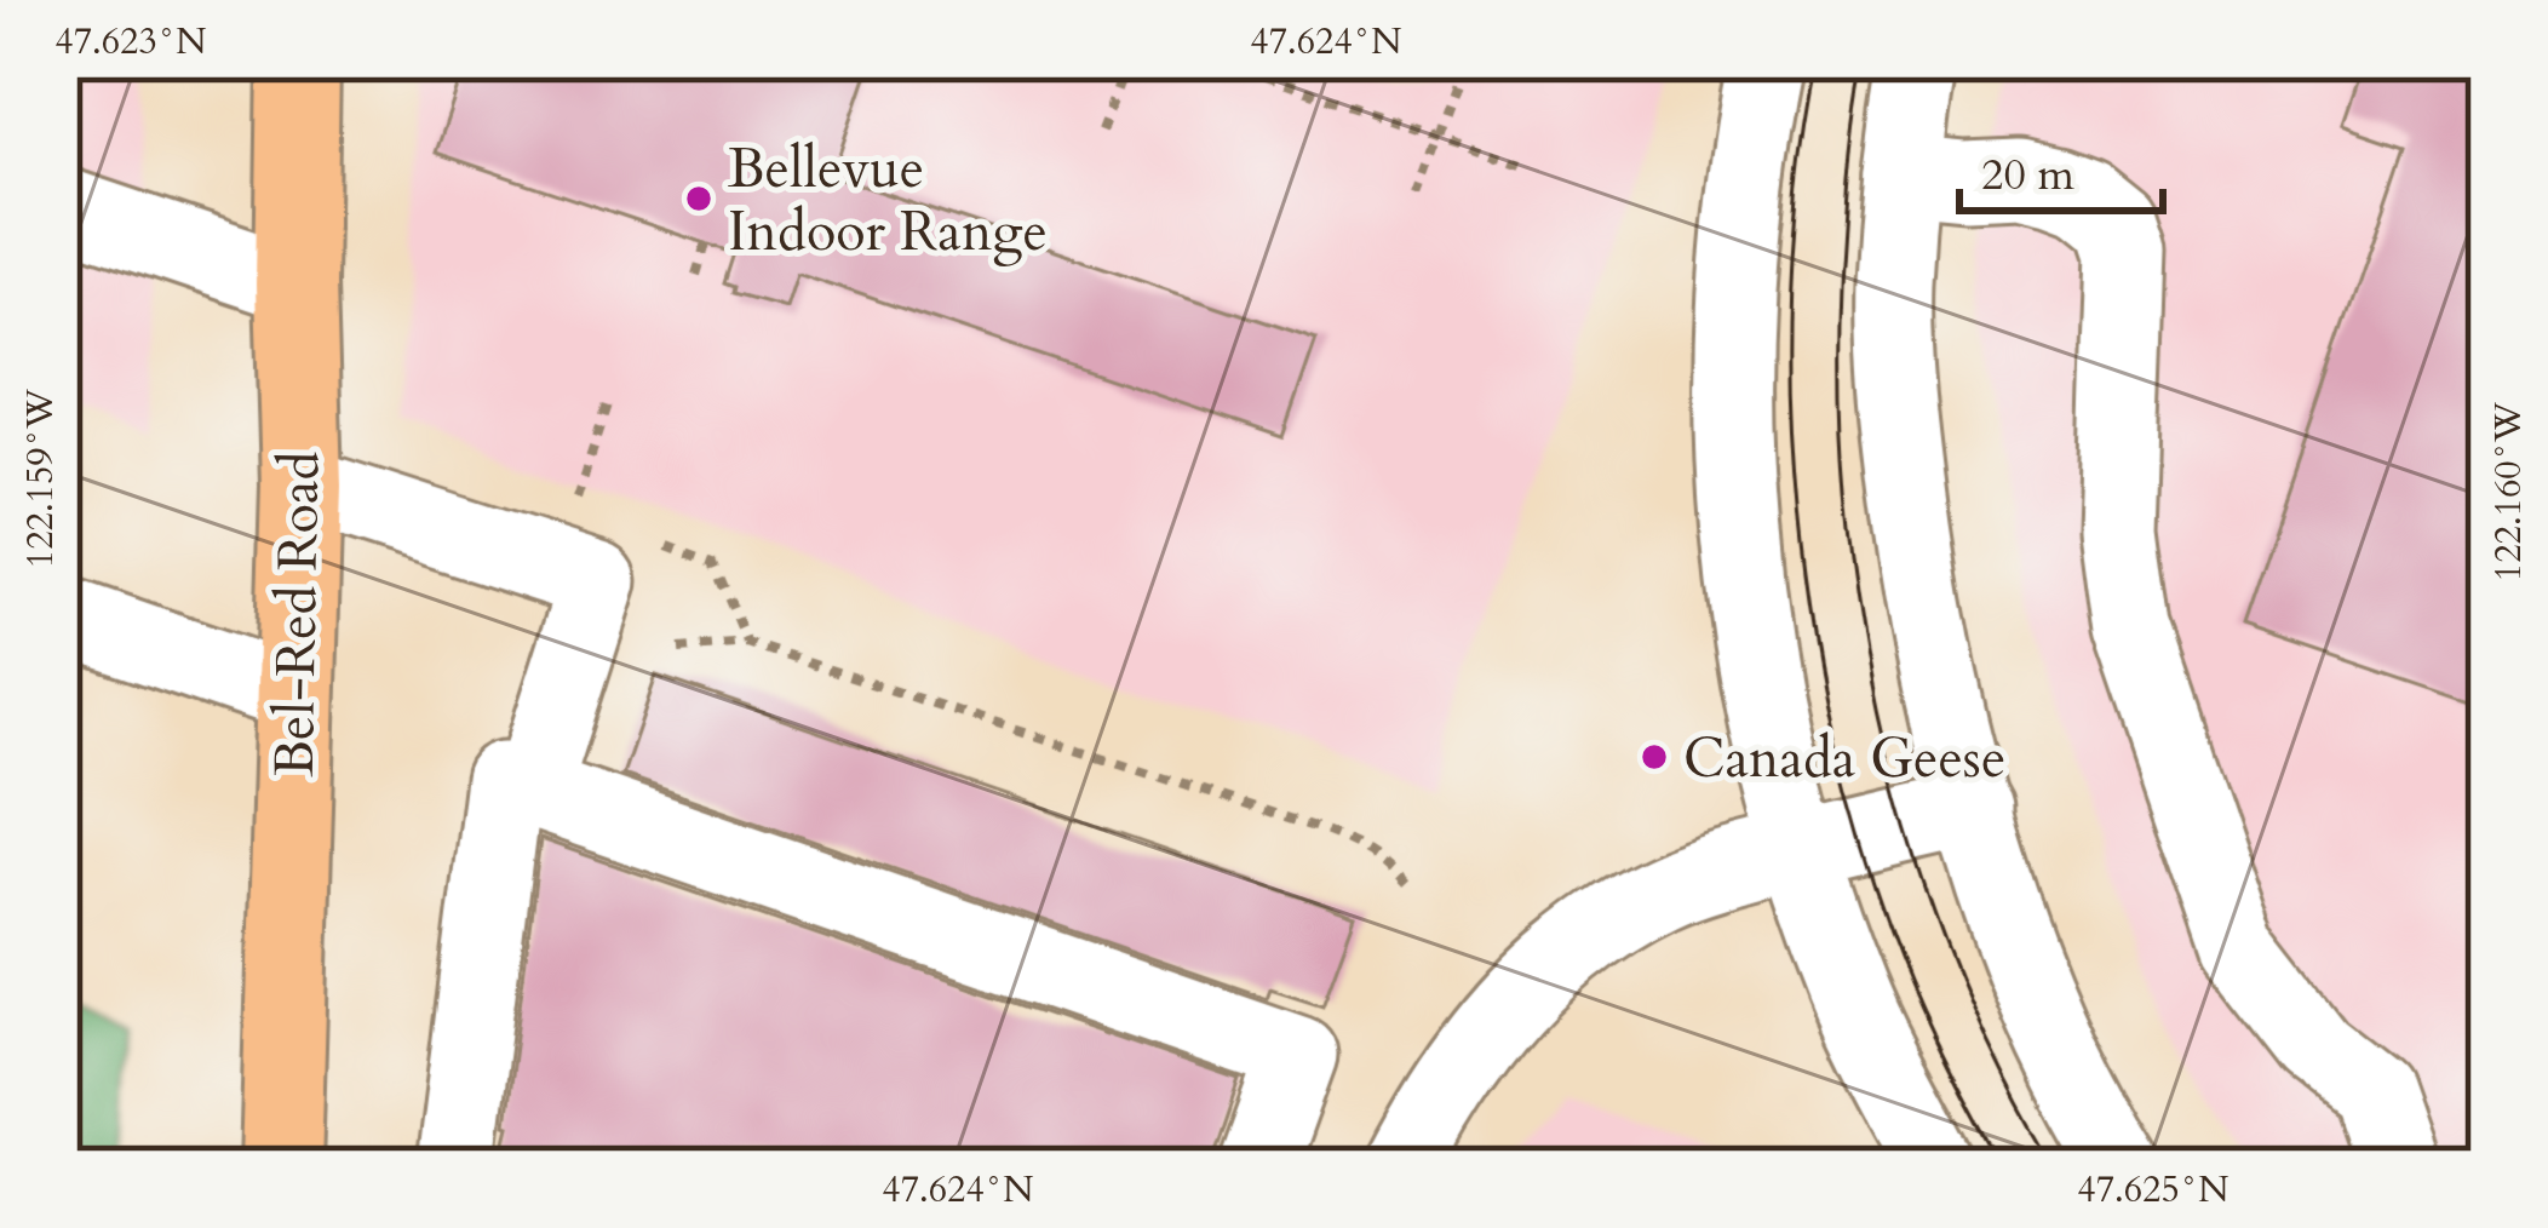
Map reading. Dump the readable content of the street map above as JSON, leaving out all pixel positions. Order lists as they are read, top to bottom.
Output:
{
  "streets": {
    "main road": ["Bel-Red Road"]
  },
  "places": ["Bellevue Indoor Range", "Canada Geese"],
  "scale_bar": "20 m",
  "coordinates": [
    "47.623°N",
    "47.624°N",
    "122.159°W",
    "122.160°W",
    "47.625°N"
  ]
}
